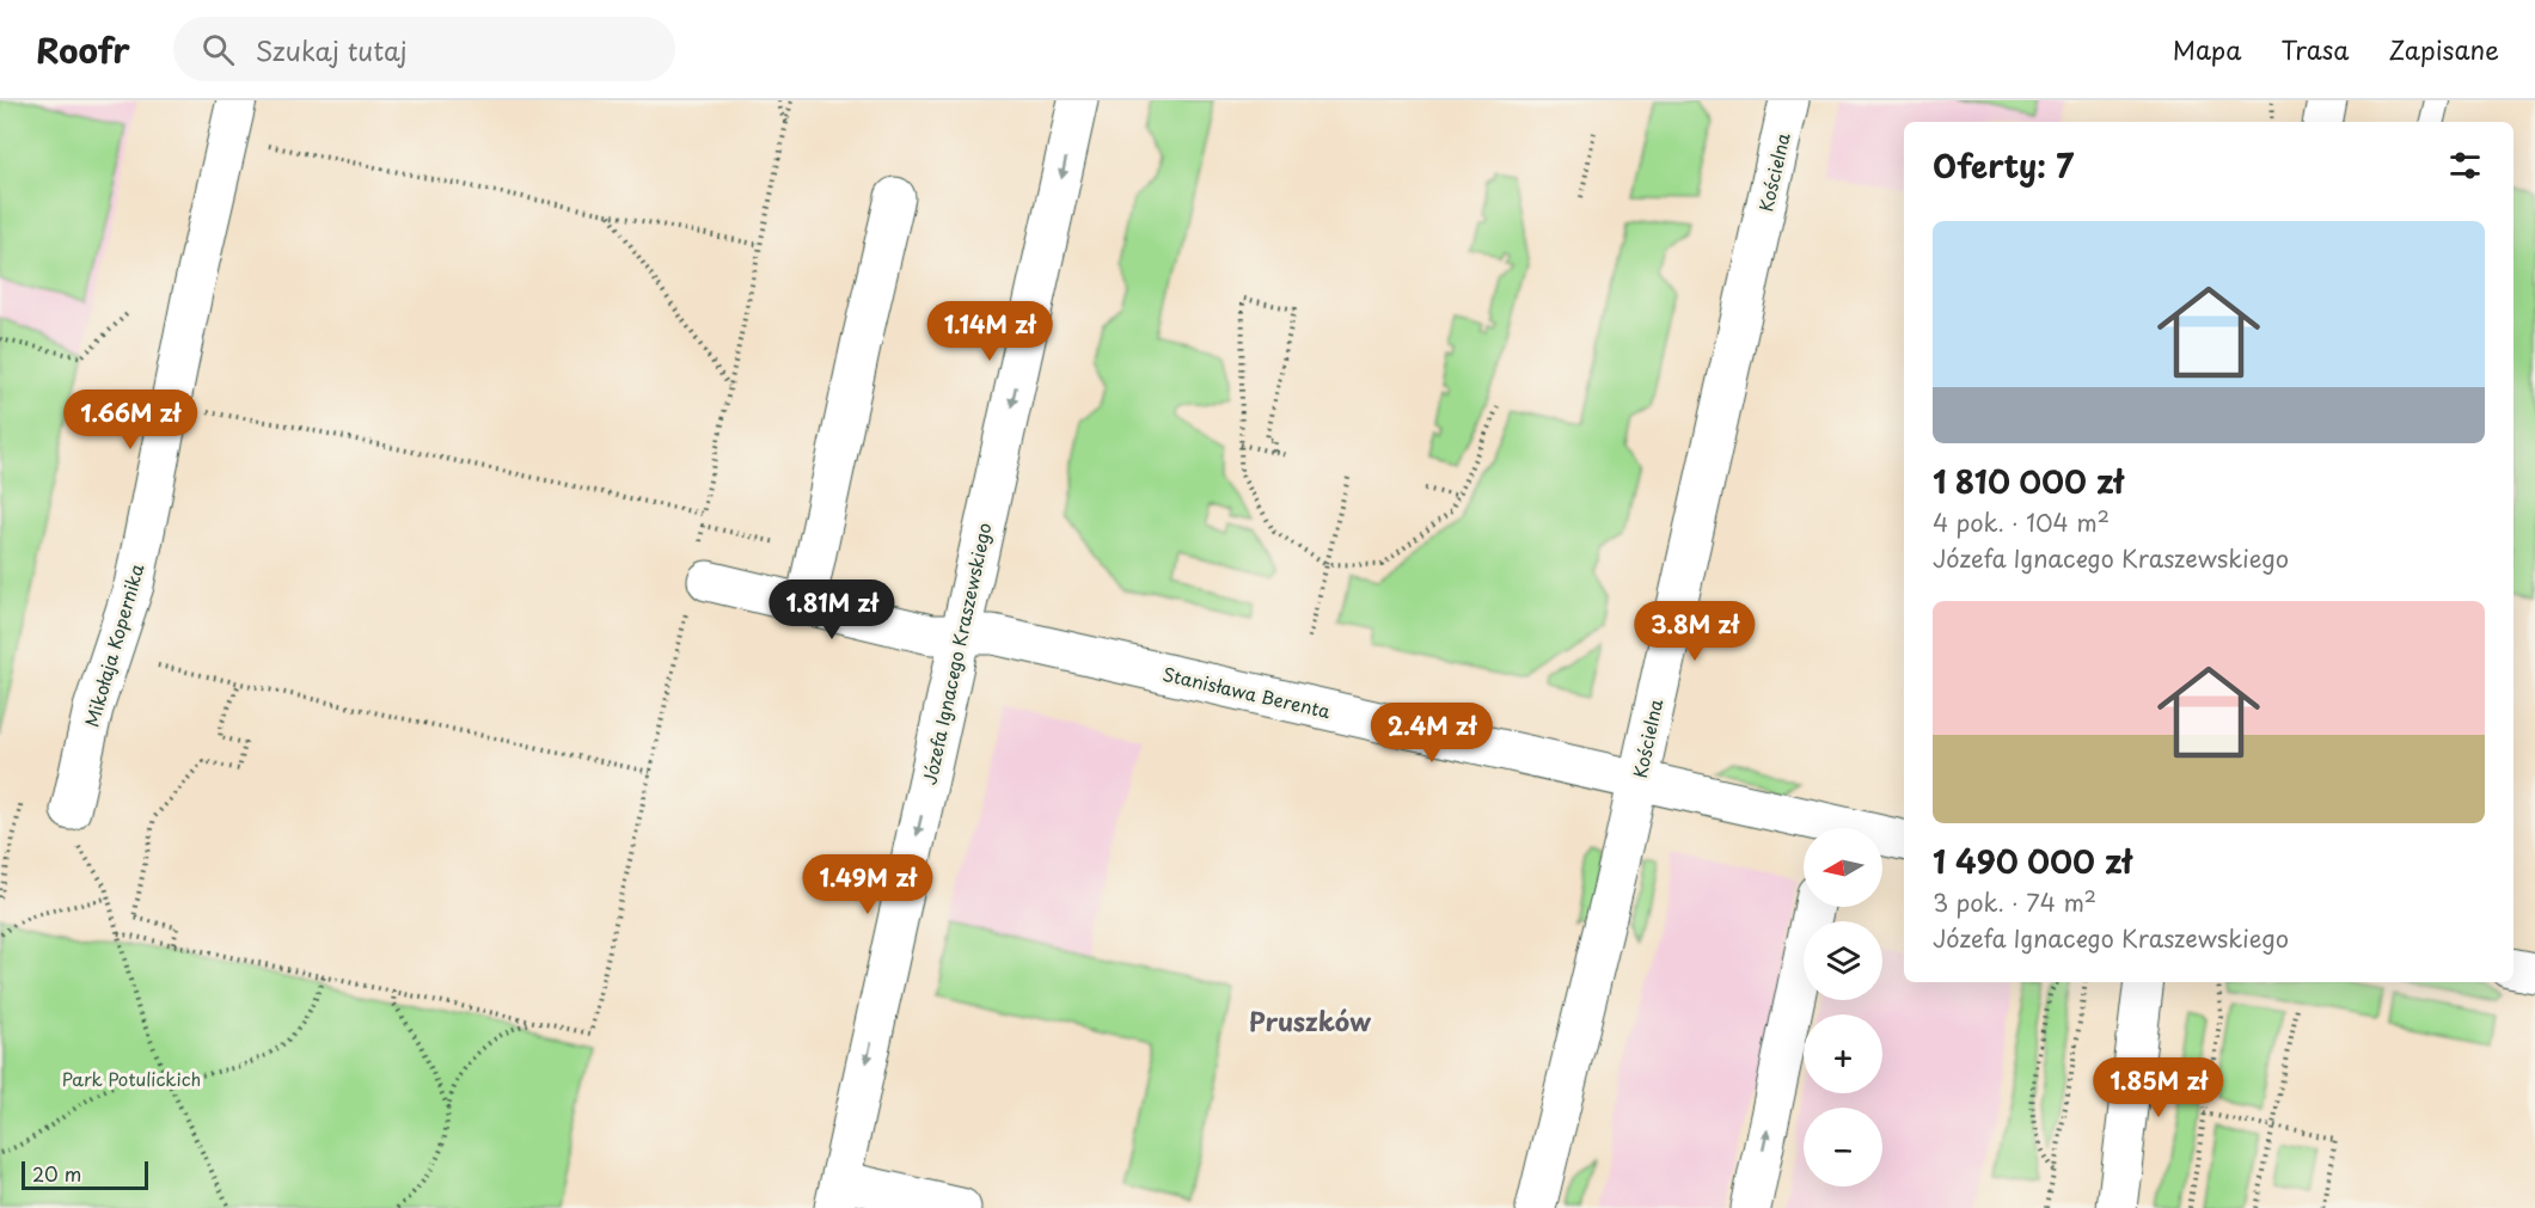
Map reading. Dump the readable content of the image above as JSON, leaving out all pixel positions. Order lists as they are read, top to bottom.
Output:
{
  "streets": {
    "street": [
      "Kościelna",
      "Mikołaja Kopernika",
      "Józefa Ignacego Kraszewskiego",
      "Stanisława Berenta"
    ]
  },
  "crossings": [
    ["Kościelna", "Stanisława Berenta"],
    ["Józefa Ignacego Kraszewskiego", "Stanisława Berenta"]
  ],
  "districts": ["Pruszków"],
  "parks": ["Park Potulickich"],
  "scale_bar": "20 m",
  "north": "left",
  "page": {
    "header": "Roofr",
    "search": "Szukaj tutaj",
    "nav": ["Mapa", "Trasa", "Zapisane"],
    "heading": "Oferty: 7",
    "list": [
      {
        "name": "1 810 000 zł",
        "note": "4 pok. · 104 m² · Józefa Ignacego Kraszewskiego"
      },
      {
        "name": "1 490 000 zł",
        "note": "3 pok. · 74 m² · Józefa Ignacego Kraszewskiego"
      }
    ],
    "price": [
      "1.14M zł",
      "1.66M zł",
      "1.81M zł",
      "3.8M zł",
      "2.4M zł",
      "1.49M zł",
      "1.85M zł"
    ],
    "map_buttons": ["+", "−"],
    "scale": "20 m"
  }
}
